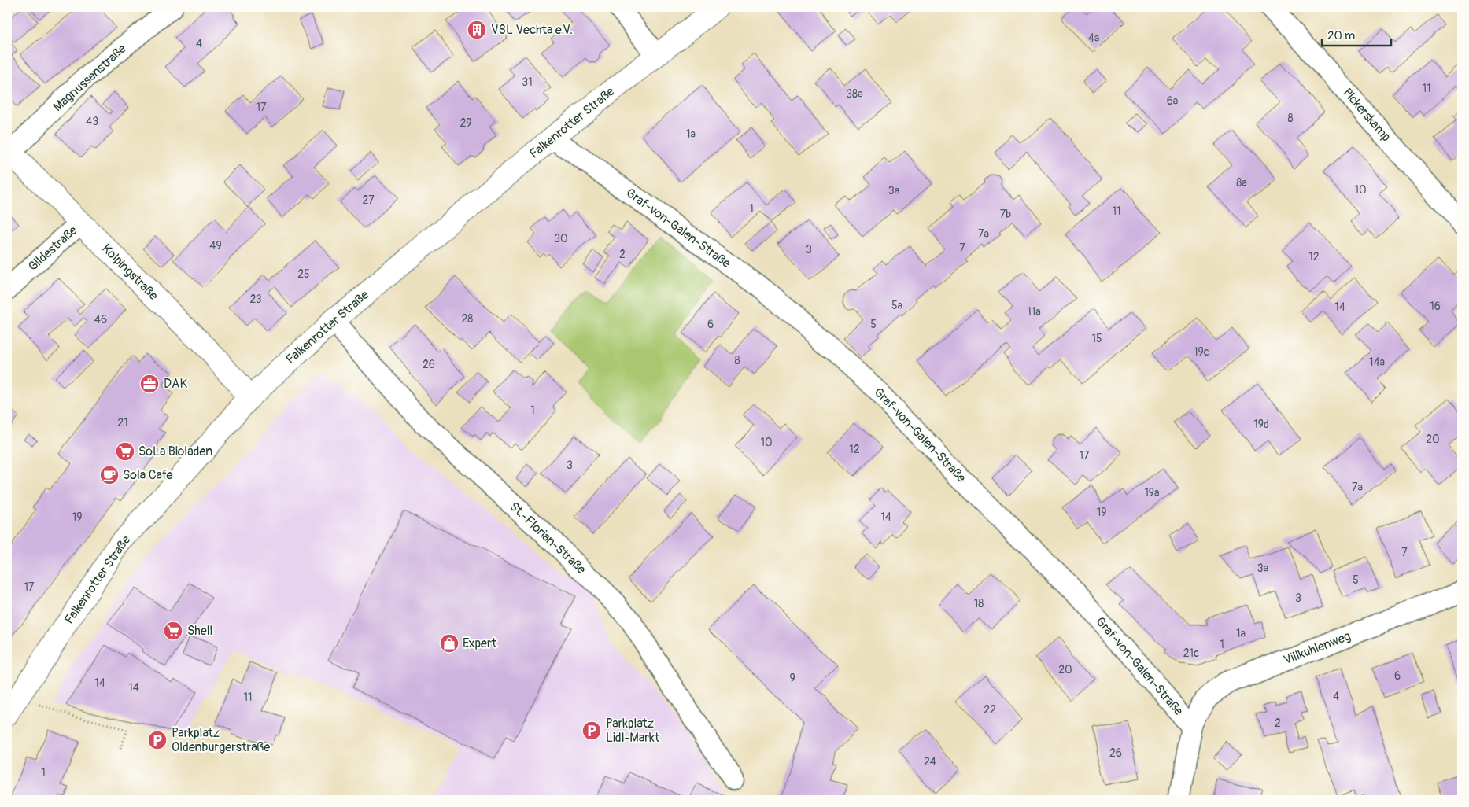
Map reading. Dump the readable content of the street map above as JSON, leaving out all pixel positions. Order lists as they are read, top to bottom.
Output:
{
  "streets": {
    "street": [
      "Magnussenstraße",
      "Pickerskamp",
      "Falkenrotter Straße",
      "Graf-von-Galen-Straße",
      "Gildestraße",
      "Kolpingstraße",
      "St.-Florian-Straße",
      "Villkuhlenweg"
    ]
  },
  "crossings": [
    ["Magnussenstraße", "Kolpingstraße"],
    ["Falkenrotter Straße", "Graf-von-Galen-Straße"],
    ["Falkenrotter Straße", "Kolpingstraße"],
    ["Falkenrotter Straße", "St.-Florian-Straße"],
    ["Graf-von-Galen-Straße", "Villkuhlenweg"],
    ["Gildestraße", "Kolpingstraße"]
  ],
  "places": {
    "building": ["VSL Vechta e.V."],
    "office": ["DAK"],
    "supermarket": ["SoLa Bioladen", "Shell"],
    "cafe": ["Sola Cafe"],
    "shop": ["Expert"],
    "parking": ["Parkplatz Lidl-Markt", "Parkplatz Oldenburgerstraße"]
  },
  "house_numbers": [
    "4a",
    "4",
    "31",
    "11",
    "38a",
    "6a",
    "17",
    "8",
    "43",
    "29",
    "1a",
    "8a",
    "10",
    "3a",
    "27",
    "1",
    "11",
    "7b",
    "7a",
    "30",
    "49",
    "7",
    "3",
    "2",
    "12",
    "25",
    "23",
    "5a",
    "16",
    "14",
    "11a",
    "28",
    "46",
    "6",
    "5",
    "15",
    "19c",
    "8",
    "14a",
    "26",
    "1",
    "21",
    "19d",
    "20",
    "10",
    "12",
    "17",
    "3",
    "7a",
    "19a",
    "19",
    "19",
    "14",
    "7",
    "3a",
    "5",
    "17",
    "3",
    "18",
    "1a",
    "1",
    "21c",
    "20",
    "6",
    "9",
    "14",
    "14",
    "4",
    "11",
    "22",
    "2",
    "26",
    "24",
    "1"
  ],
  "scale_bar": "20 m"
}
